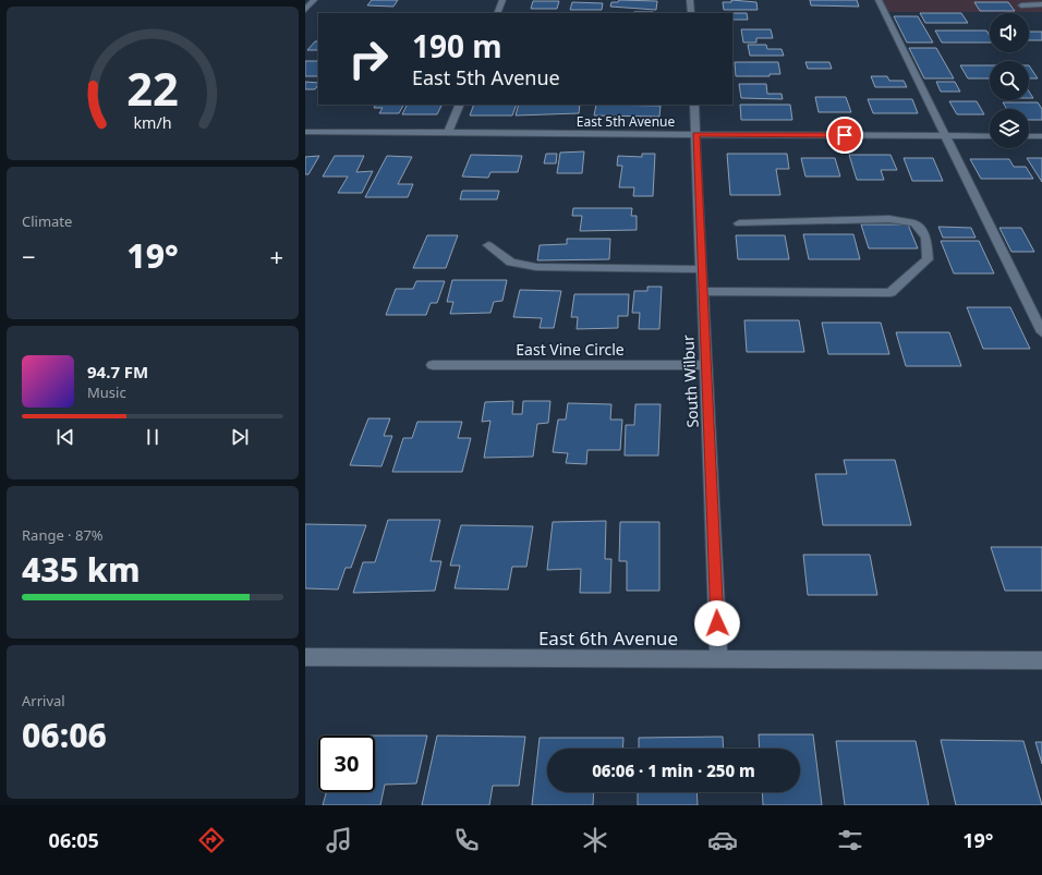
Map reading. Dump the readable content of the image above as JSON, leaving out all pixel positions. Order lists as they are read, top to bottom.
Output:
{
  "streets": {
    "street": [
      "East 5th Avenue",
      "East Vine Circle",
      "South Wilbur",
      "East 6th Avenue"
    ]
  },
  "crossings": [
    ["East 5th Avenue", "South Wilbur"],
    ["East Vine Circle", "South Wilbur"],
    ["South Wilbur", "East 6th Avenue"]
  ],
  "page": {
    "turn": ["190 m", "East 5th Avenue"],
    "tile": [
      "Climate",
      ["Range · 87%", "435 km"],
      ["Arrival", "06:06"]
    ],
    "heat": ["−", "19°", "+"],
    "song": ["94.7 FM", "Music"],
    "limit": "30",
    "trip": "06:06 · 1 min · 250 m",
    "tabs": ["06:05", "19°"],
    "gauge": ["22", "km/h"]
  }
}
